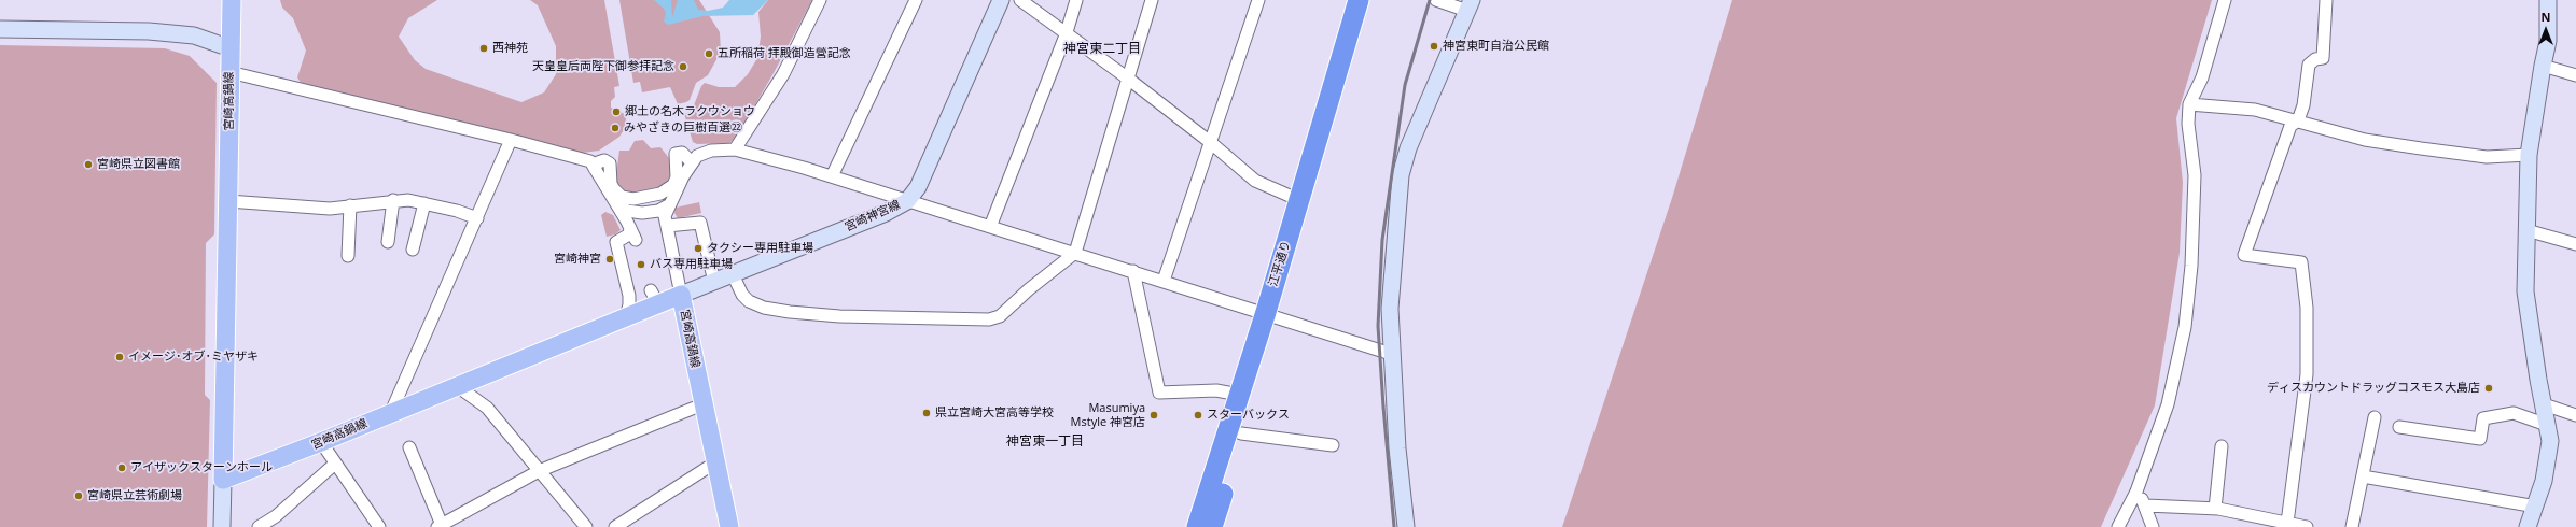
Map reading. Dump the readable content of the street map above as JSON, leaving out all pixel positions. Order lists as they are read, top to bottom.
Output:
{
  "streets": {
    "highway": ["江平通り"],
    "main road": ["宮崎高鍋線"],
    "street": ["宮崎神宮線"]
  },
  "crossings": [
    ["宮崎高鍋線", "宮崎神宮線"]
  ],
  "districts": ["神宮東二丁目", "神宮東一丁目"],
  "places": [
    "神宮東町自治公民館",
    "西神苑",
    "五所稲荷 拝殿御造營記念",
    "天皇皇后両陛下御参拝記念",
    "郷土の名木ラクウショウ",
    "みやざきの巨樹百選㉒",
    "宮崎県立図書館",
    "タクシー専用駐車場",
    "宮崎神宮",
    "バス専用駐車場",
    "イメージ･オブ･ミヤザキ",
    "ディスカウントドラッグコスモス大島店",
    "県立宮崎大宮高等学校",
    "Masumiya Mstyle 神宮店",
    "スターバックス",
    "アイザックスターンホール",
    "宮崎県立芸術劇場"
  ],
  "north": "top"
}
